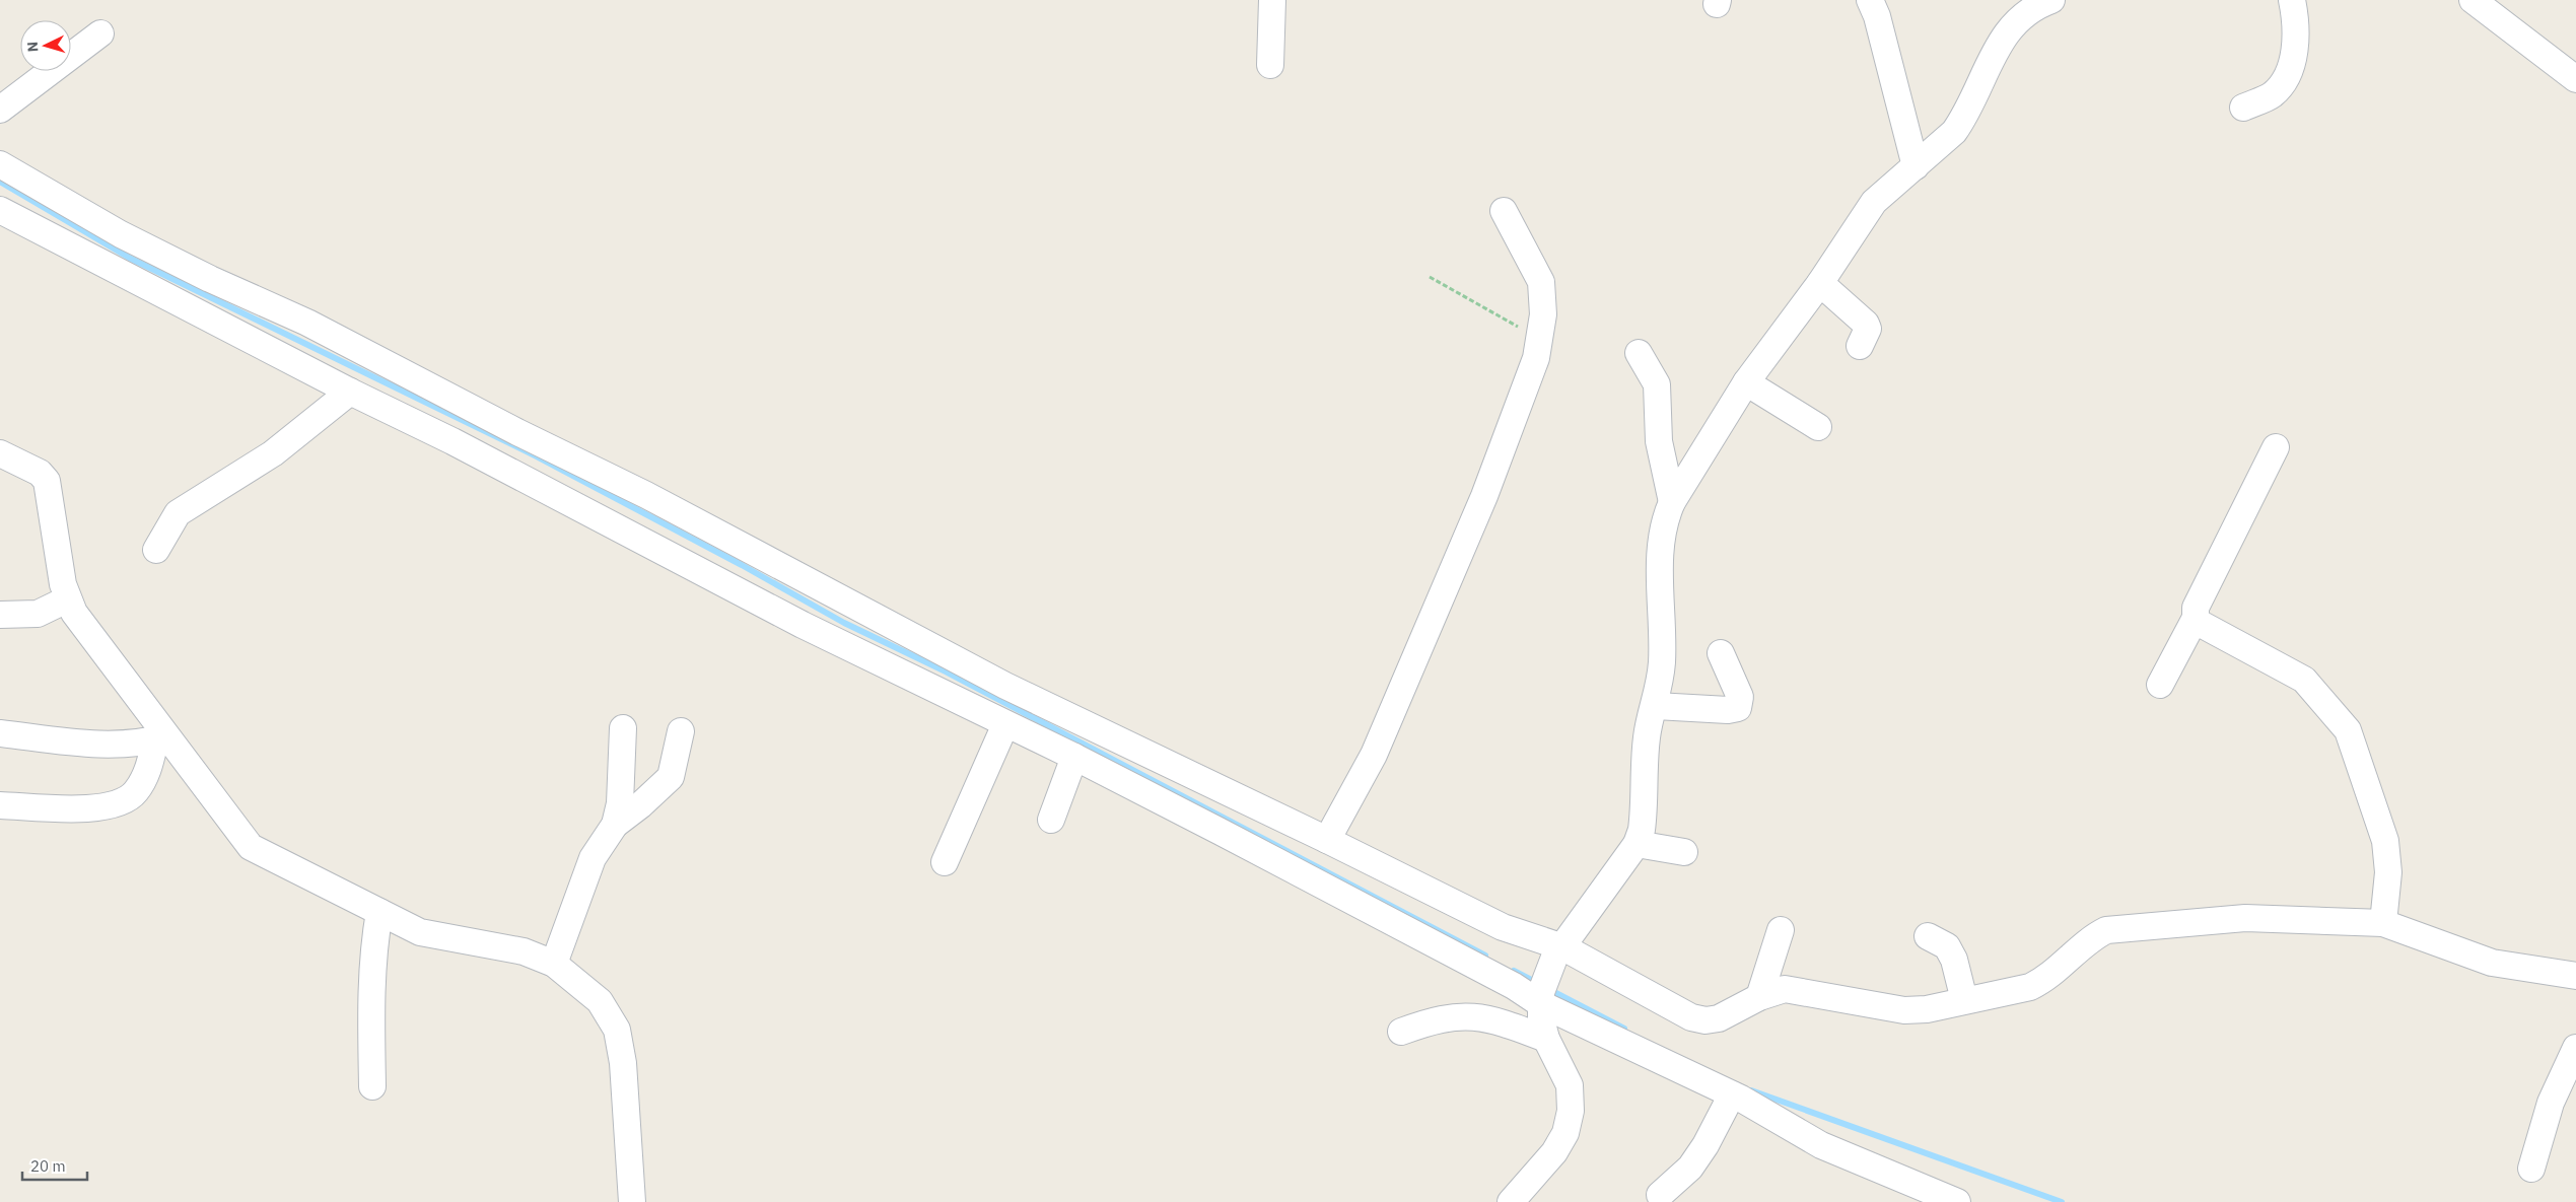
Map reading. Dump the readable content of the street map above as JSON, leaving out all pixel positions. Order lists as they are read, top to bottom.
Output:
{
  "scale_bar": "20 m",
  "north": "left"
}
